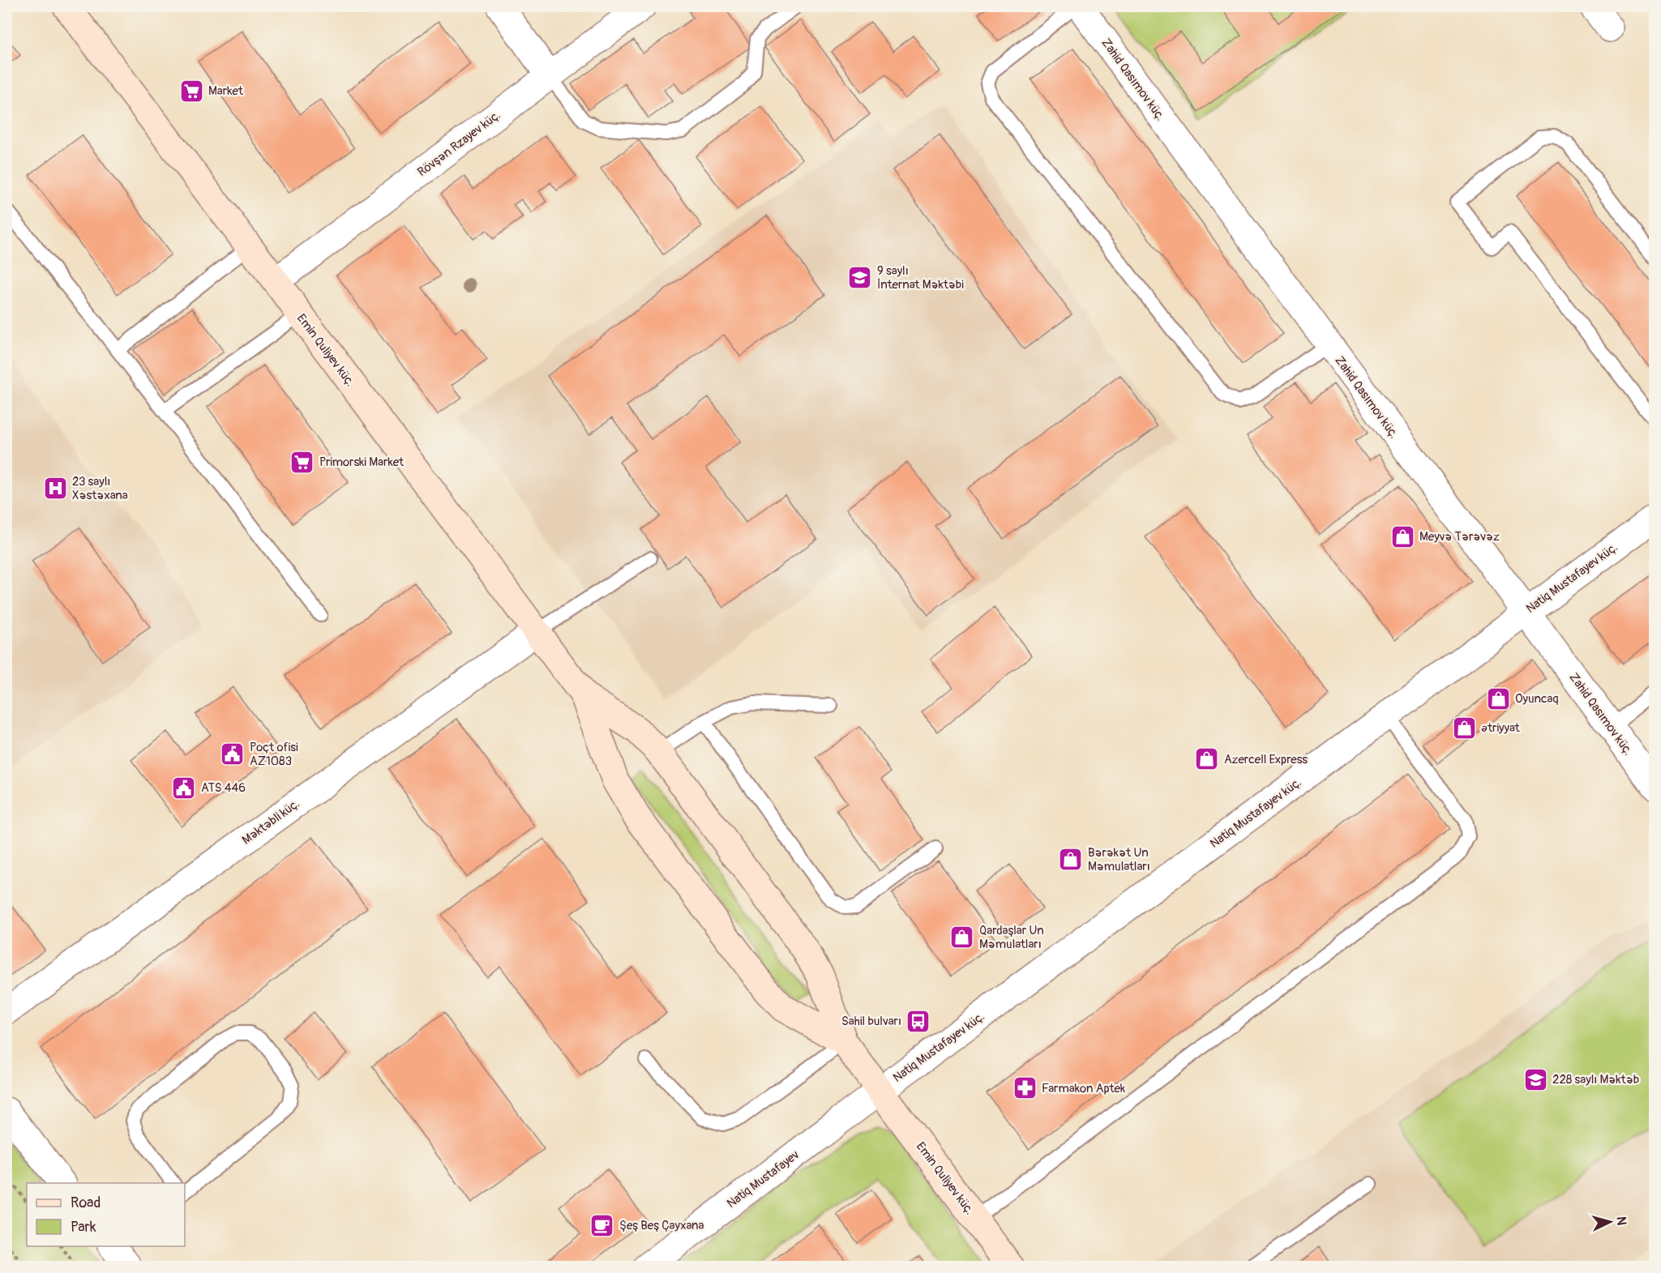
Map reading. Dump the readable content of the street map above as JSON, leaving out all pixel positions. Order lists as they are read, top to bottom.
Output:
{
  "streets": {
    "street": [
      "Zahid Qasımov küç.",
      "Rövşən Rzayev küç.",
      "Emin Quliyev küç.",
      "Natiq Mustafayev küç.",
      "Məktəbli küç.",
      "Natiq Mustafayev"
    ]
  },
  "crossings": [
    ["Zahid Qasımov küç.", "Natiq Mustafayev küç."],
    ["Rövşən Rzayev küç.", "Emin Quliyev küç."],
    ["Emin Quliyev küç.", "Natiq Mustafayev küç."],
    ["Emin Quliyev küç.", "Məktəbli küç."],
    ["Emin Quliyev küç.", "Natiq Mustafayev"],
    ["Natiq Mustafayev küç.", "Natiq Mustafayev"]
  ],
  "places": {
    "supermarket": ["Market", "Primorski Market"],
    "school or university": ["9 saylı İnternat Məktəbi", "228 saylı Məktəb"],
    "hospital": ["23 saylı Xəstəxana"],
    "shop": [
      "Meyvə Tərəvəz",
      "Oyuncaq",
      "Ətriyyat",
      "Azercell Express",
      "Bərəkət Un Məmulatları",
      "Qardaşlar Un Məmulatları"
    ],
    "public building": ["Poçt ofisi AZ1083", "ATS 446"],
    "bus stop": ["Sahil bulvarı"],
    "pharmacy": ["Farmakon Aptek"],
    "cafe": ["Şeş Beş Çayxana"]
  },
  "legend": ["Road", "Park"],
  "north": "right"
}
